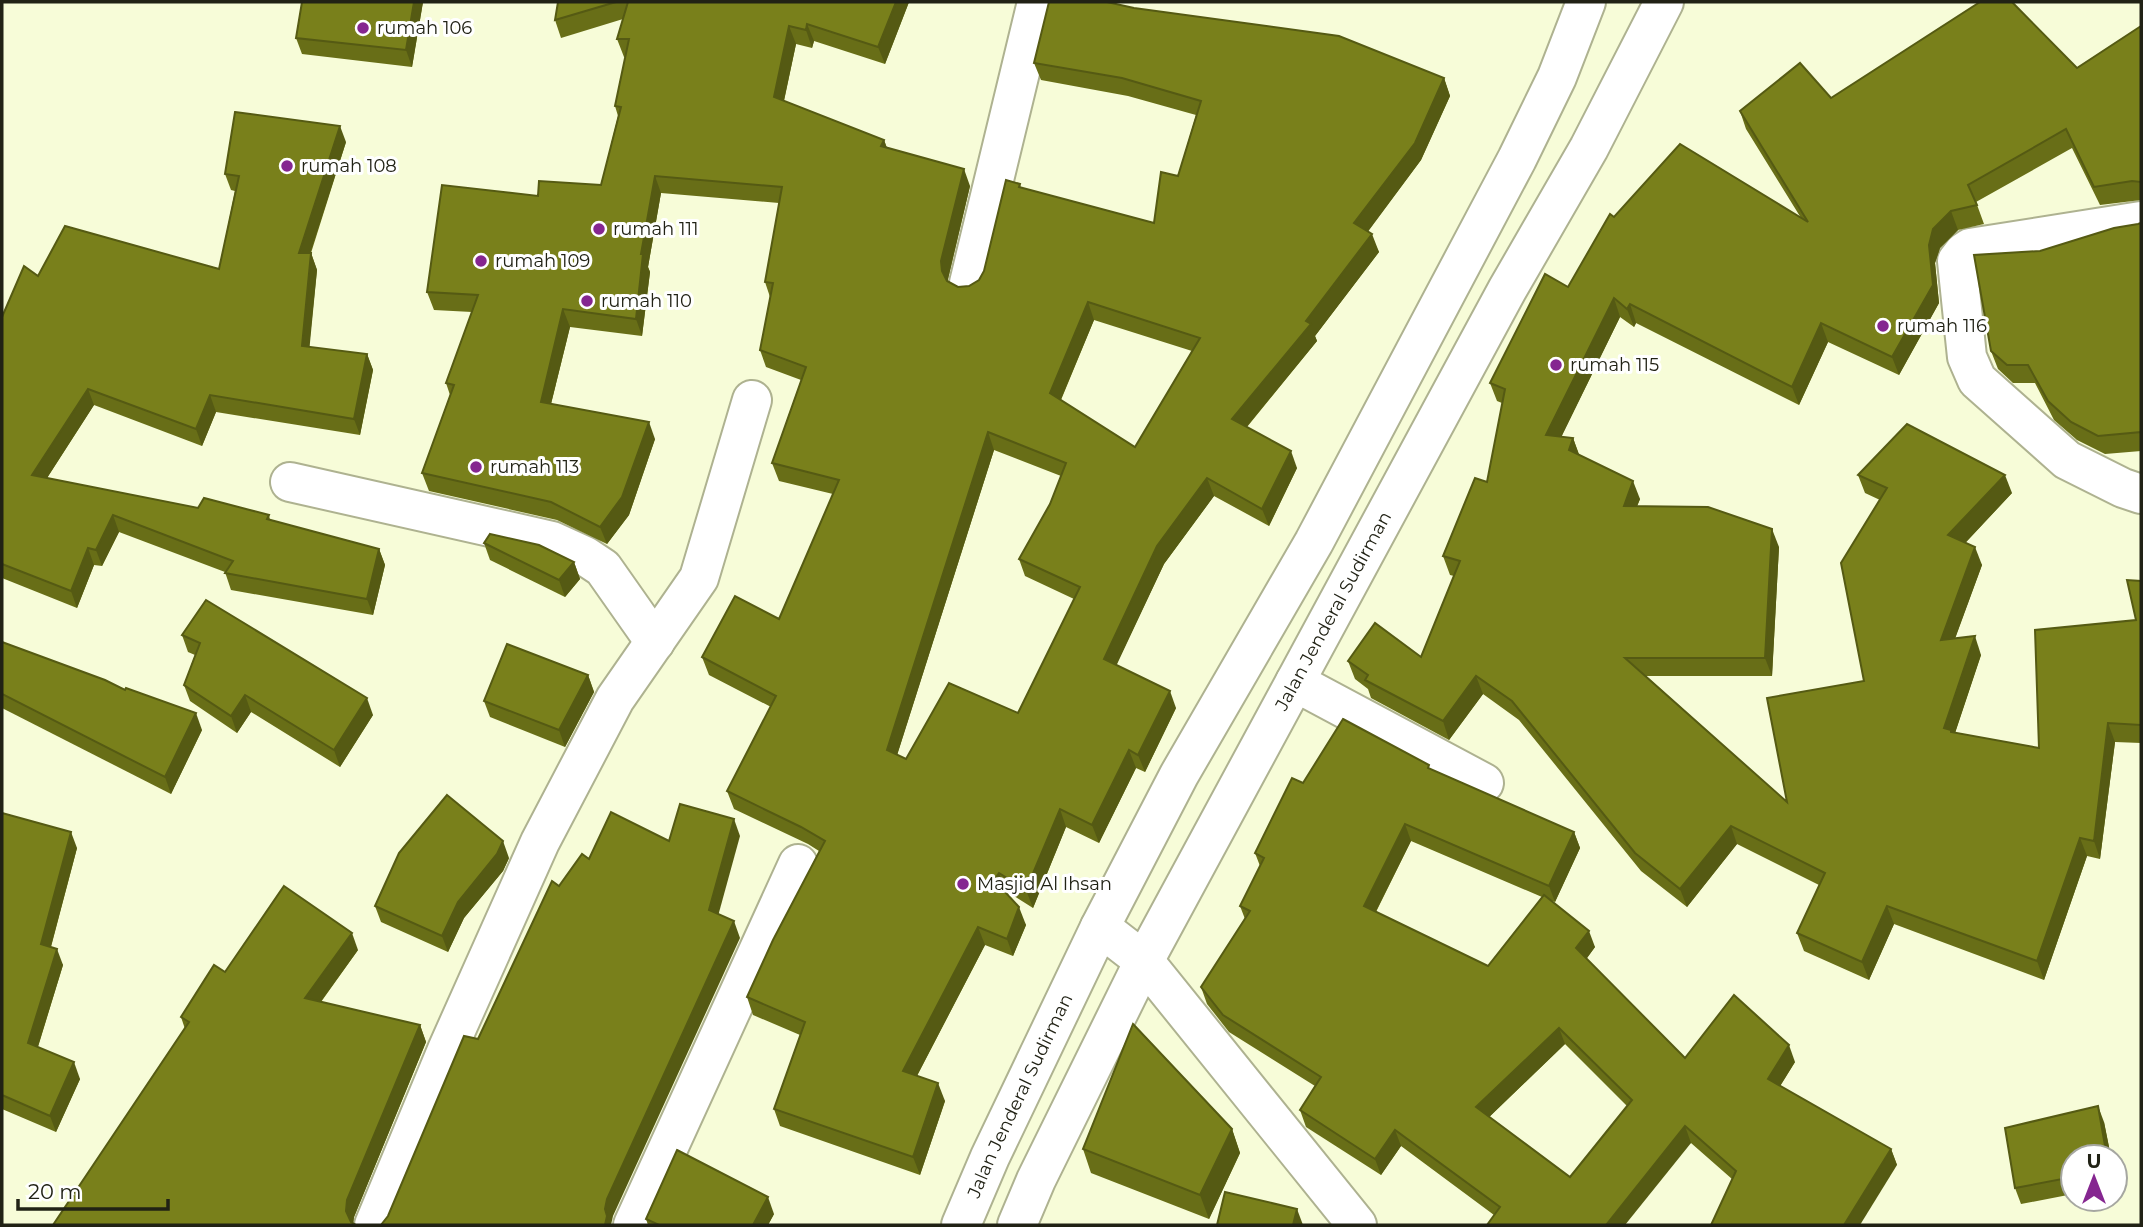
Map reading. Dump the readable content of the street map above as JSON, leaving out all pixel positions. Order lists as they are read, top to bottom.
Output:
{
  "streets": {
    "street": ["Jalan Jenderal Sudirman"]
  },
  "places": [
    "rumah 106",
    "rumah 108",
    "rumah 111",
    "rumah 109",
    "rumah 110",
    "rumah 116",
    "rumah 115",
    "rumah 113",
    "Masjid Al Ihsan"
  ],
  "scale_bar": "20 m",
  "north": "top"
}
